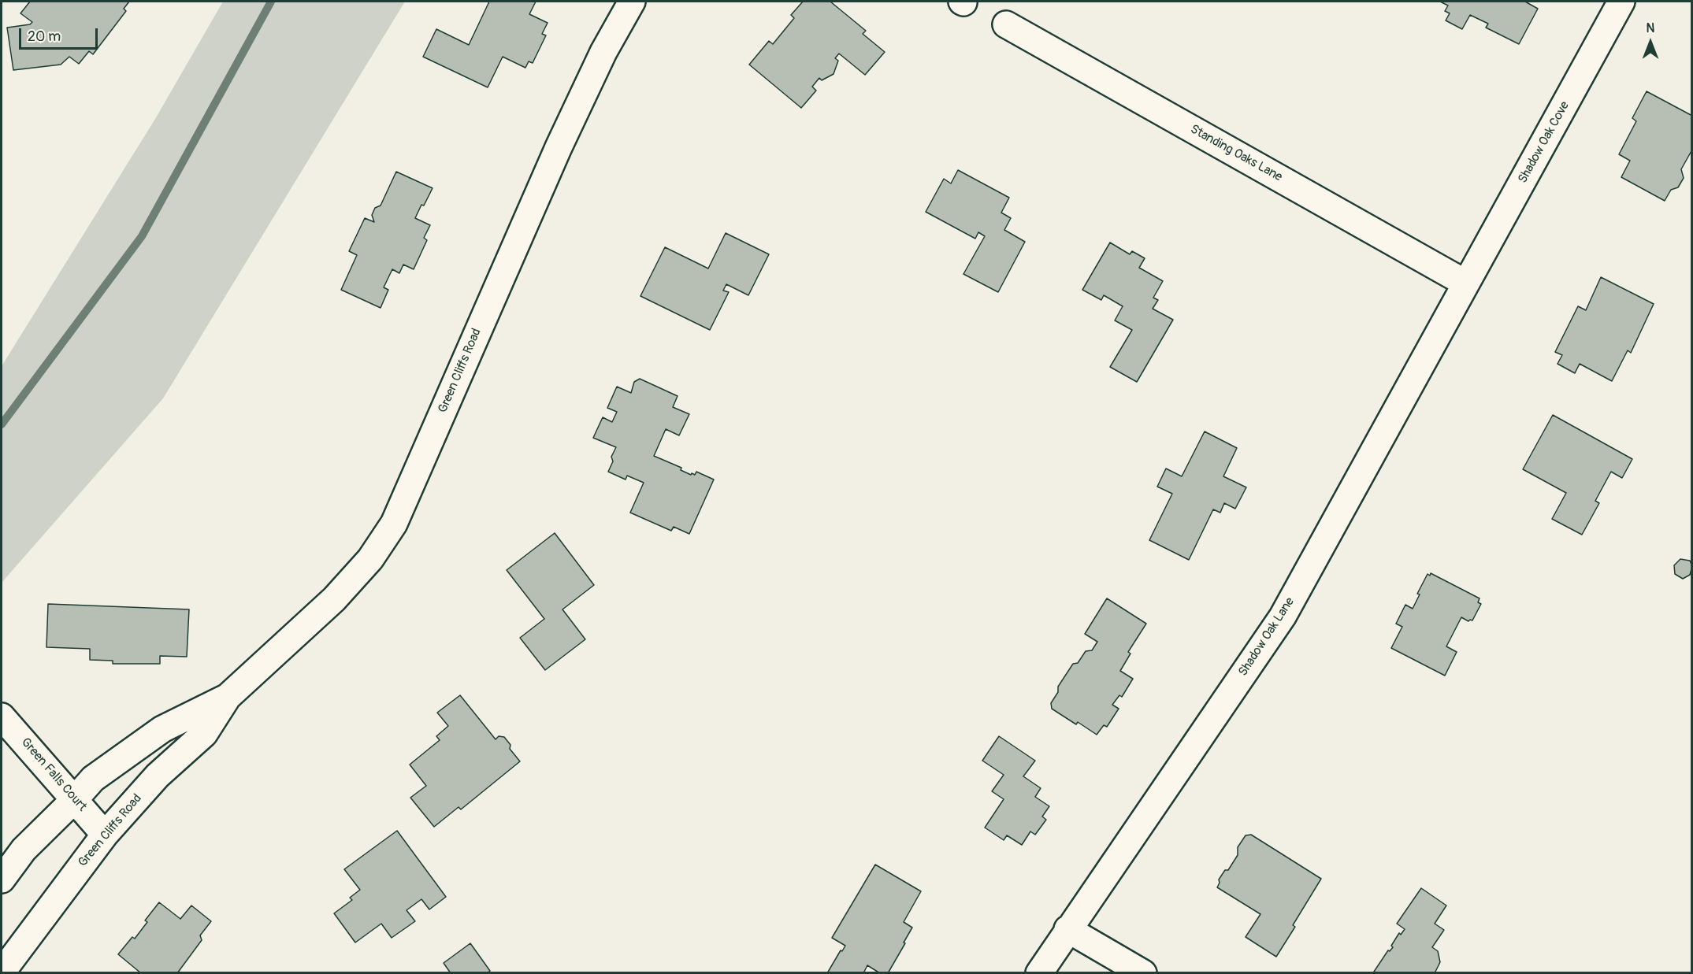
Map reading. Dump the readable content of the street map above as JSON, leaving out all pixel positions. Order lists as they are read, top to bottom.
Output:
{
  "streets": {
    "street": [
      "Shadow Oak Cove",
      "Standing Oaks Lane",
      "Green Cliffs Road",
      "Shadow Oak Lane",
      "Green Falls Court"
    ]
  },
  "crossings": [
    ["Shadow Oak Cove", "Standing Oaks Lane"],
    ["Shadow Oak Cove", "Shadow Oak Lane"],
    ["Standing Oaks Lane", "Shadow Oak Lane"],
    ["Green Cliffs Road", "Green Falls Court"]
  ],
  "scale_bar": "20 m",
  "north": "top"
}
